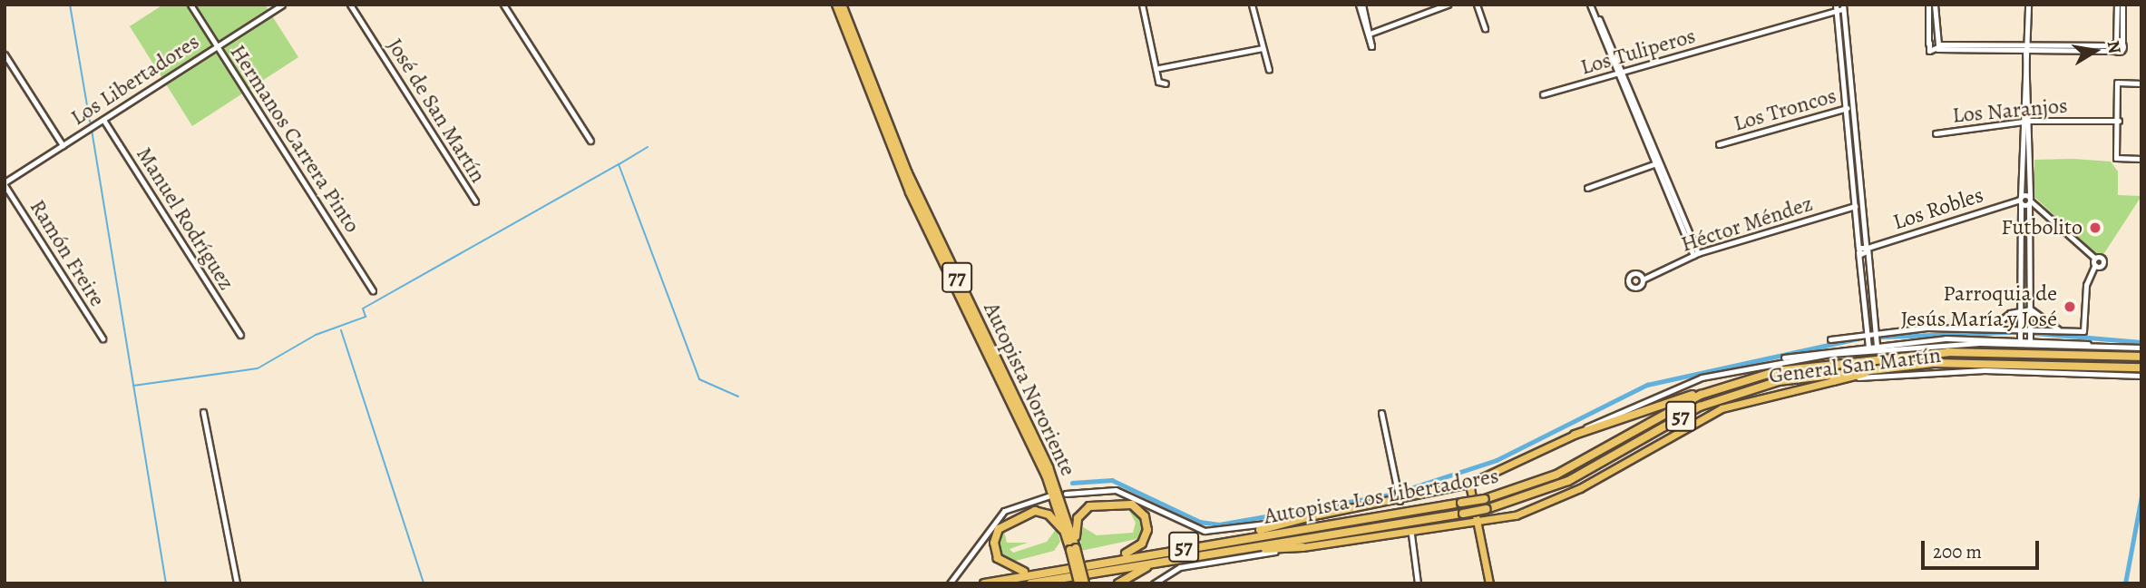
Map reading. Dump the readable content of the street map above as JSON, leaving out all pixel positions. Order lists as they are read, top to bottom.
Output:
{
  "streets": {
    "highway": [
      "77",
      "Autopista Nororiente",
      "57",
      "Autopista Los Libertadores"
    ],
    "main road": ["General San Martín"],
    "street": [
      "Los Tuliperos",
      "Los Libertadores",
      "Los Troncos",
      "José de San Martín",
      "Los Naranjos",
      "Hermanos Carrera Pinto",
      "Los Robles",
      "Manuel Rodríguez",
      "Héctor Méndez",
      "Ramón Freire"
    ]
  },
  "crossings": [
    ["Los Libertadores", "Hermanos Carrera Pinto"],
    ["Los Libertadores", "Manuel Rodríguez"],
    ["Los Libertadores", "Ramón Freire"]
  ],
  "places": ["Futbolito", "Parroquia de Jesús María y José"],
  "scale_bar": "200 m",
  "north": "right"
}
